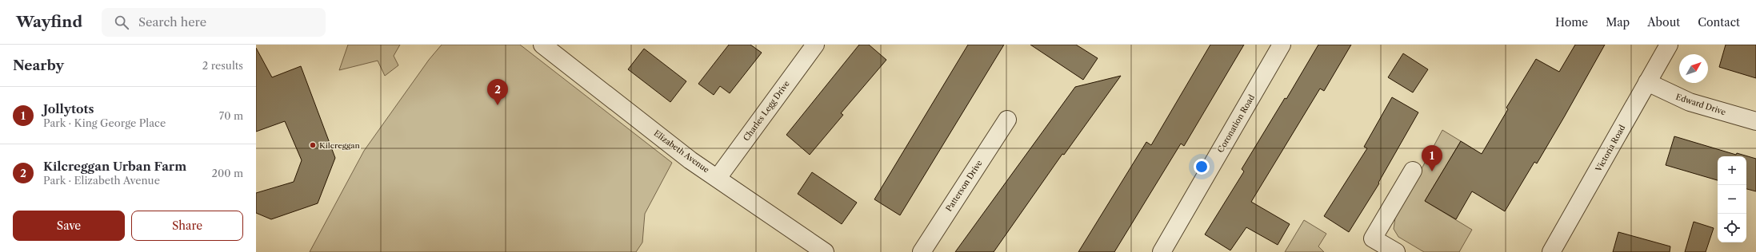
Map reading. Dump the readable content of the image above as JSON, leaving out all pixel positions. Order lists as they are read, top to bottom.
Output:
{
  "streets": {
    "street": [
      "Edward Drive",
      "Charles Legg Drive",
      "Coronation Road",
      "Victoria Road",
      "Elizabeth Avenue",
      "Patterson Drive"
    ]
  },
  "crossings": [
    ["Edward Drive", "Victoria Road"],
    ["Charles Legg Drive", "Elizabeth Avenue"]
  ],
  "places": ["Kilcreggan"],
  "north": "top right",
  "page": {
    "header": "Wayfind",
    "search": "Search here",
    "nav": [
      "Home",
      "Map",
      "About",
      "Contact"
    ],
    "heading": ["Nearby", "2 results"],
    "pins": ["2", "1"],
    "list": [
      {
        "mark": "1",
        "name": "Jollytots",
        "note": "Park · King George Place",
        "value": "70 m"
      },
      {
        "mark": "2",
        "name": "Kilcreggan Urban Farm",
        "note": "Park · Elizabeth Avenue",
        "value": "200 m"
      }
    ],
    "map_buttons": ["+", "−"],
    "buttons": ["Save", "Share"]
  }
}
